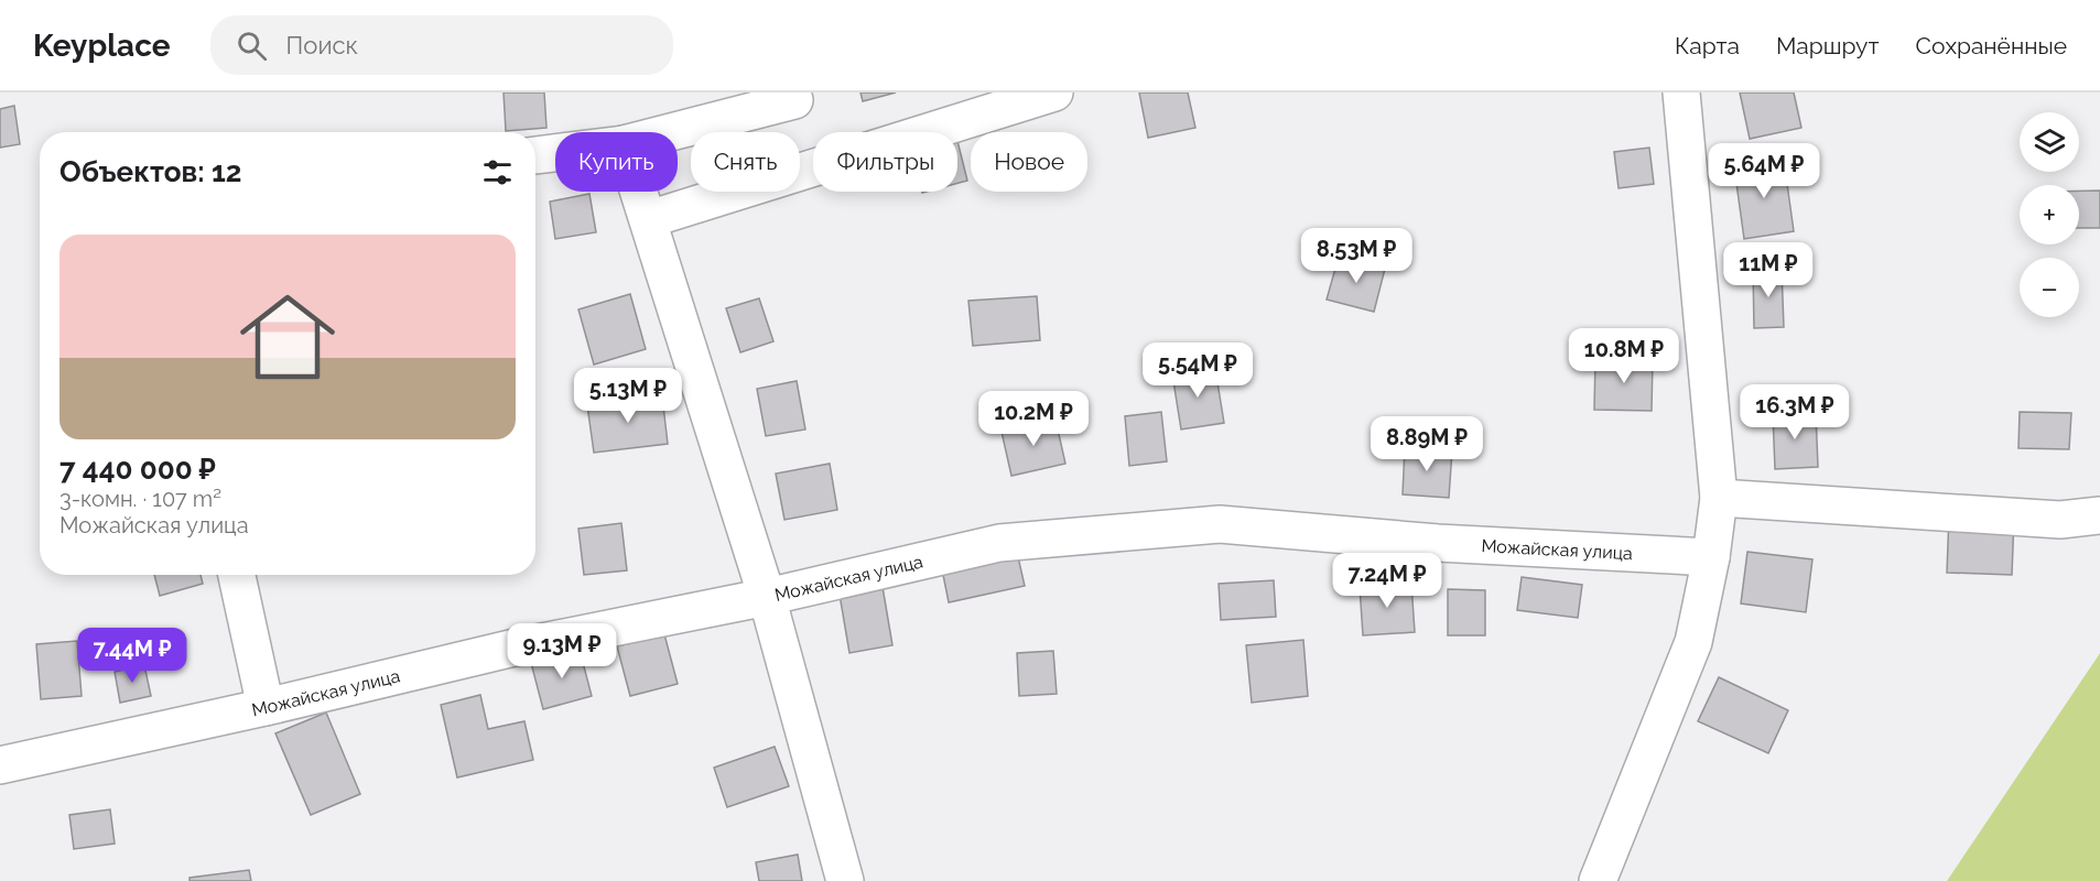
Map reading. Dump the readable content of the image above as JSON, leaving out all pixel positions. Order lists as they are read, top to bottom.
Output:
{
  "streets": {
    "street": ["Можайская улица"]
  },
  "page": {
    "header": "Keyplace",
    "search": "Поиск",
    "nav": ["Карта", "Маршрут", "Сохранённые"],
    "map_buttons": ["+", "−"],
    "chip": [
      "Купить",
      "Снять",
      "Фильтры",
      "Новое"
    ],
    "heading": "Объектов: 12",
    "price": [
      "5.64M ₽",
      "8.53M ₽",
      "11M ₽",
      "10.8M ₽",
      "5.54M ₽",
      "5.13M ₽",
      "16.3M ₽",
      "10.2M ₽",
      "8.89M ₽",
      "7.24M ₽",
      "9.13M ₽",
      "7.44M ₽"
    ],
    "list": [
      {
        "name": "7 440 000 ₽",
        "note": "3-комн. · 107 m² · Можайская улица"
      }
    ]
  }
}
